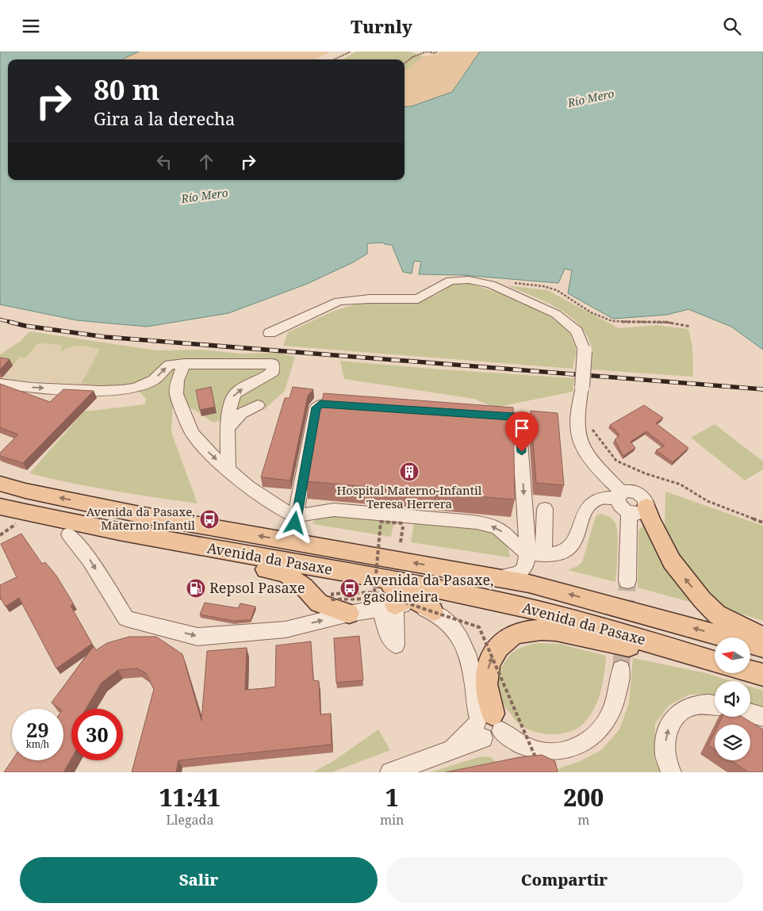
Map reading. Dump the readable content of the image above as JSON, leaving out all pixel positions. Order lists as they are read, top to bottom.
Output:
{
  "streets": {
    "main road": ["Avenida da Pasaxe"]
  },
  "water": ["Río Mero"],
  "places": {
    "building": ["Hospital Materno-Infantil Teresa Herrera"],
    "bus stop": ["Avenida da Pasaxe, Materno Infantil", "Avenida da Pasaxe, gasolineira"],
    "fuel station": ["Repsol Pasaxe"]
  },
  "north": "left",
  "page": {
    "header": "Turnly",
    "turn": ["80 m", "Gira a la derecha"],
    "speed": "29 km/h",
    "limit": "30",
    "eta": [
      "11:41",
      "Llegada",
      "1",
      "min",
      "200",
      "m"
    ],
    "buttons": ["Salir", "Compartir"]
  }
}
